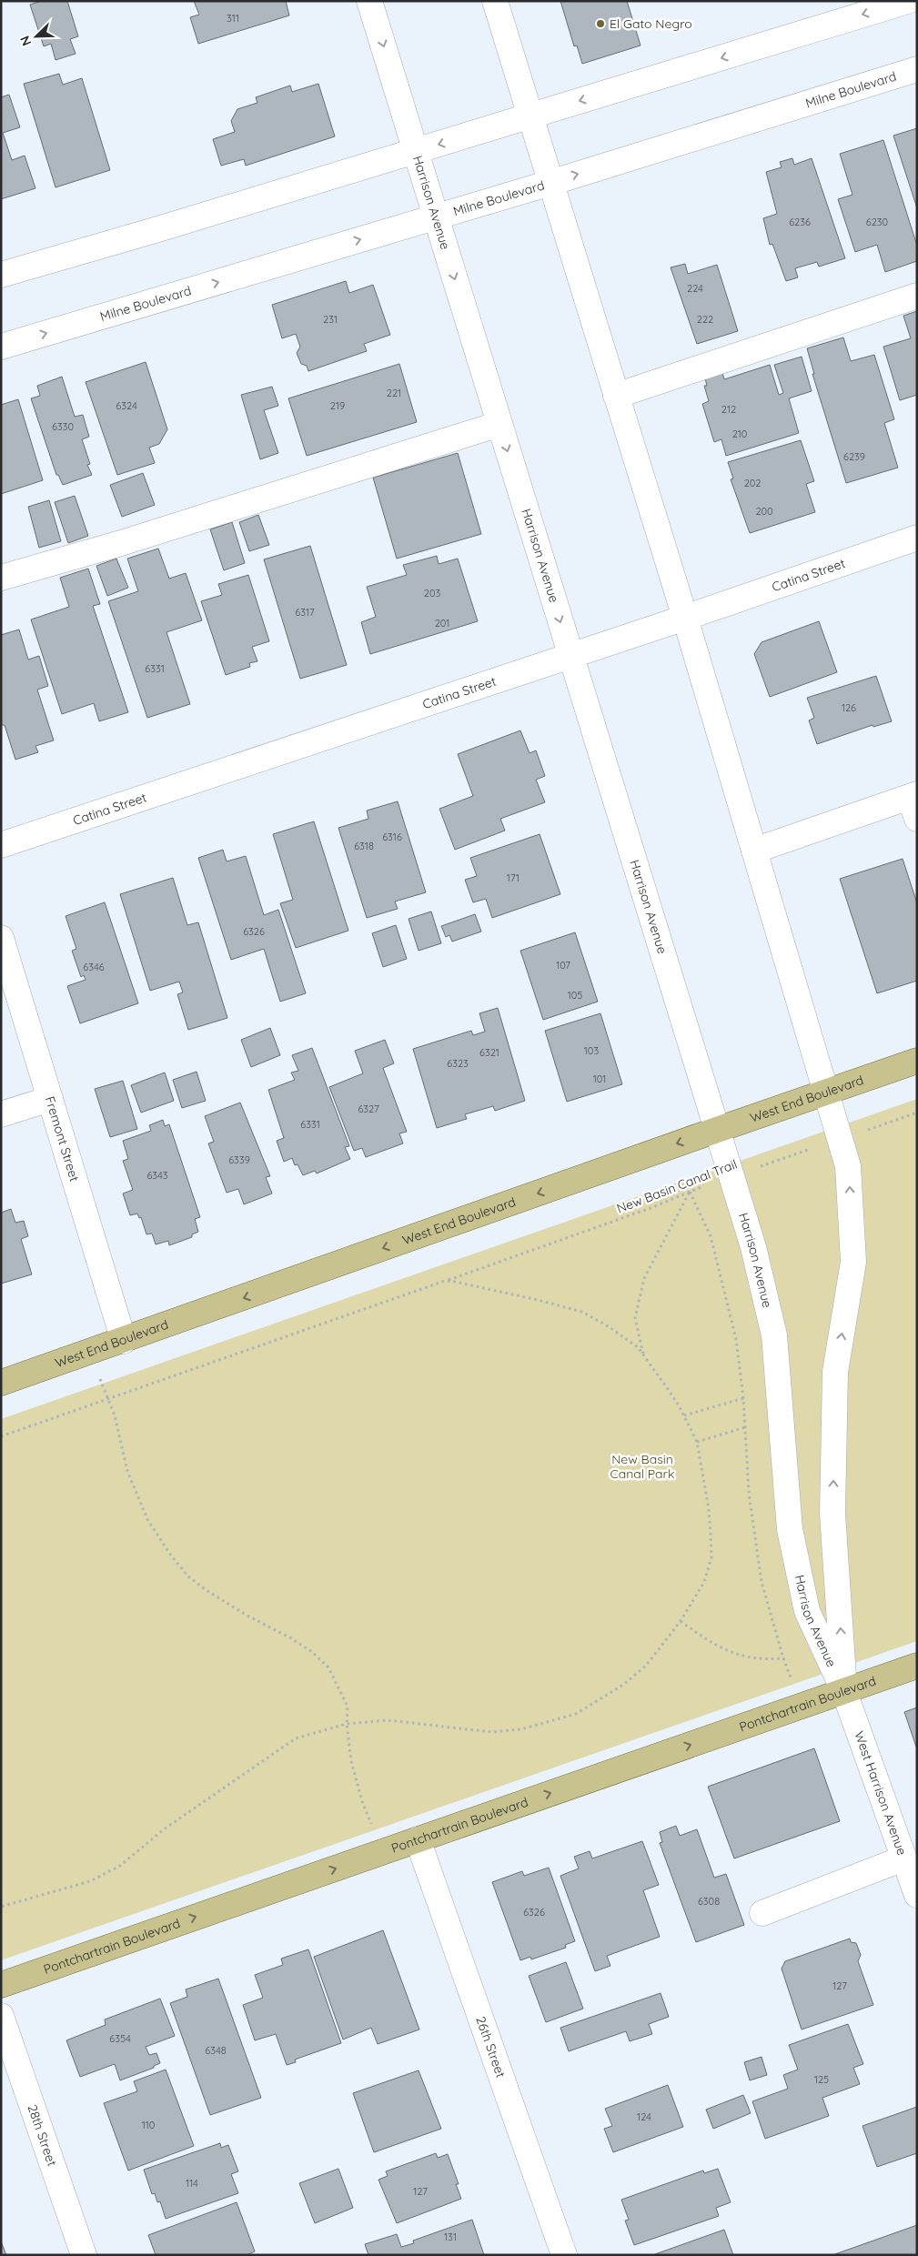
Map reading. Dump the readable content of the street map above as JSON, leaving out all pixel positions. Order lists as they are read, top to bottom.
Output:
{
  "streets": {
    "main road": ["West End Boulevard", "Pontchartrain Boulevard"],
    "street": [
      "Milne Boulevard",
      "Harrison Avenue",
      "Catina Street",
      "Fremont Street",
      "West Harrison Avenue",
      "26th Street",
      "28th Street"
    ],
    "path": ["New Basin Canal Trail"]
  },
  "crossings": [
    ["Milne Boulevard", "Harrison Avenue"],
    ["Harrison Avenue", "Catina Street"],
    ["Harrison Avenue", "West End Boulevard"],
    ["Harrison Avenue", "New Basin Canal Trail"],
    ["Harrison Avenue", "Pontchartrain Boulevard"],
    ["Harrison Avenue", "West Harrison Avenue"],
    ["West End Boulevard", "Fremont Street"],
    ["Pontchartrain Boulevard", "West Harrison Avenue"],
    ["Pontchartrain Boulevard", "26th Street"]
  ],
  "one_way": ["West End Boulevard", "Pontchartrain Boulevard"],
  "parks": ["New Basin Canal Park"],
  "places": ["El Gato Negro"],
  "house_numbers": [
    "311",
    "6236",
    "6230",
    "224",
    "231",
    "222",
    "221",
    "6324",
    "219",
    "212",
    "6330",
    "210",
    "6239",
    "202",
    "200",
    "203",
    "6317",
    "201",
    "6331",
    "126",
    "6316",
    "6318",
    "171",
    "6326",
    "107",
    "6346",
    "105",
    "103",
    "6321",
    "6323",
    "101",
    "6327",
    "6331",
    "6339",
    "6343",
    "6308",
    "6326",
    "127",
    "6354",
    "6348",
    "125",
    "124",
    "110",
    "114",
    "127",
    "131"
  ],
  "north": "bottom left"
}
